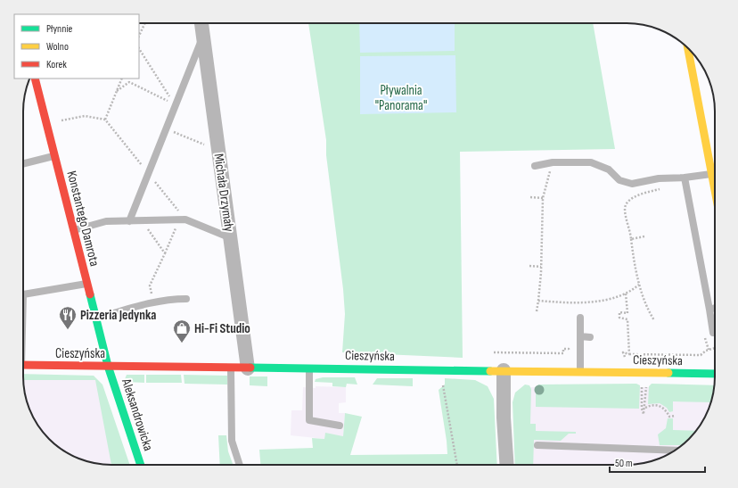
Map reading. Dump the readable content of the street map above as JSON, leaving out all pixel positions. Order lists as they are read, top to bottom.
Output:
{
  "streets": {
    "street": [
      "Michała Drzymały",
      "Konstantego Damrota",
      "Cieszyńska",
      "Aleksandrowicka"
    ]
  },
  "crossings": [
    ["Michała Drzymały", "Cieszyńska"],
    ["Konstantego Damrota", "Cieszyńska"],
    ["Konstantego Damrota", "Aleksandrowicka"],
    ["Cieszyńska", "Aleksandrowicka"]
  ],
  "parks": ["Pływalnia \"Panorama\""],
  "places": {
    "restaurant": ["Pizzeria Jedynka"],
    "shop": ["Hi-Fi Studio"]
  },
  "legend": ["Płynnie", "Wolno", "Korek"],
  "scale_bar": "50 m"
}
